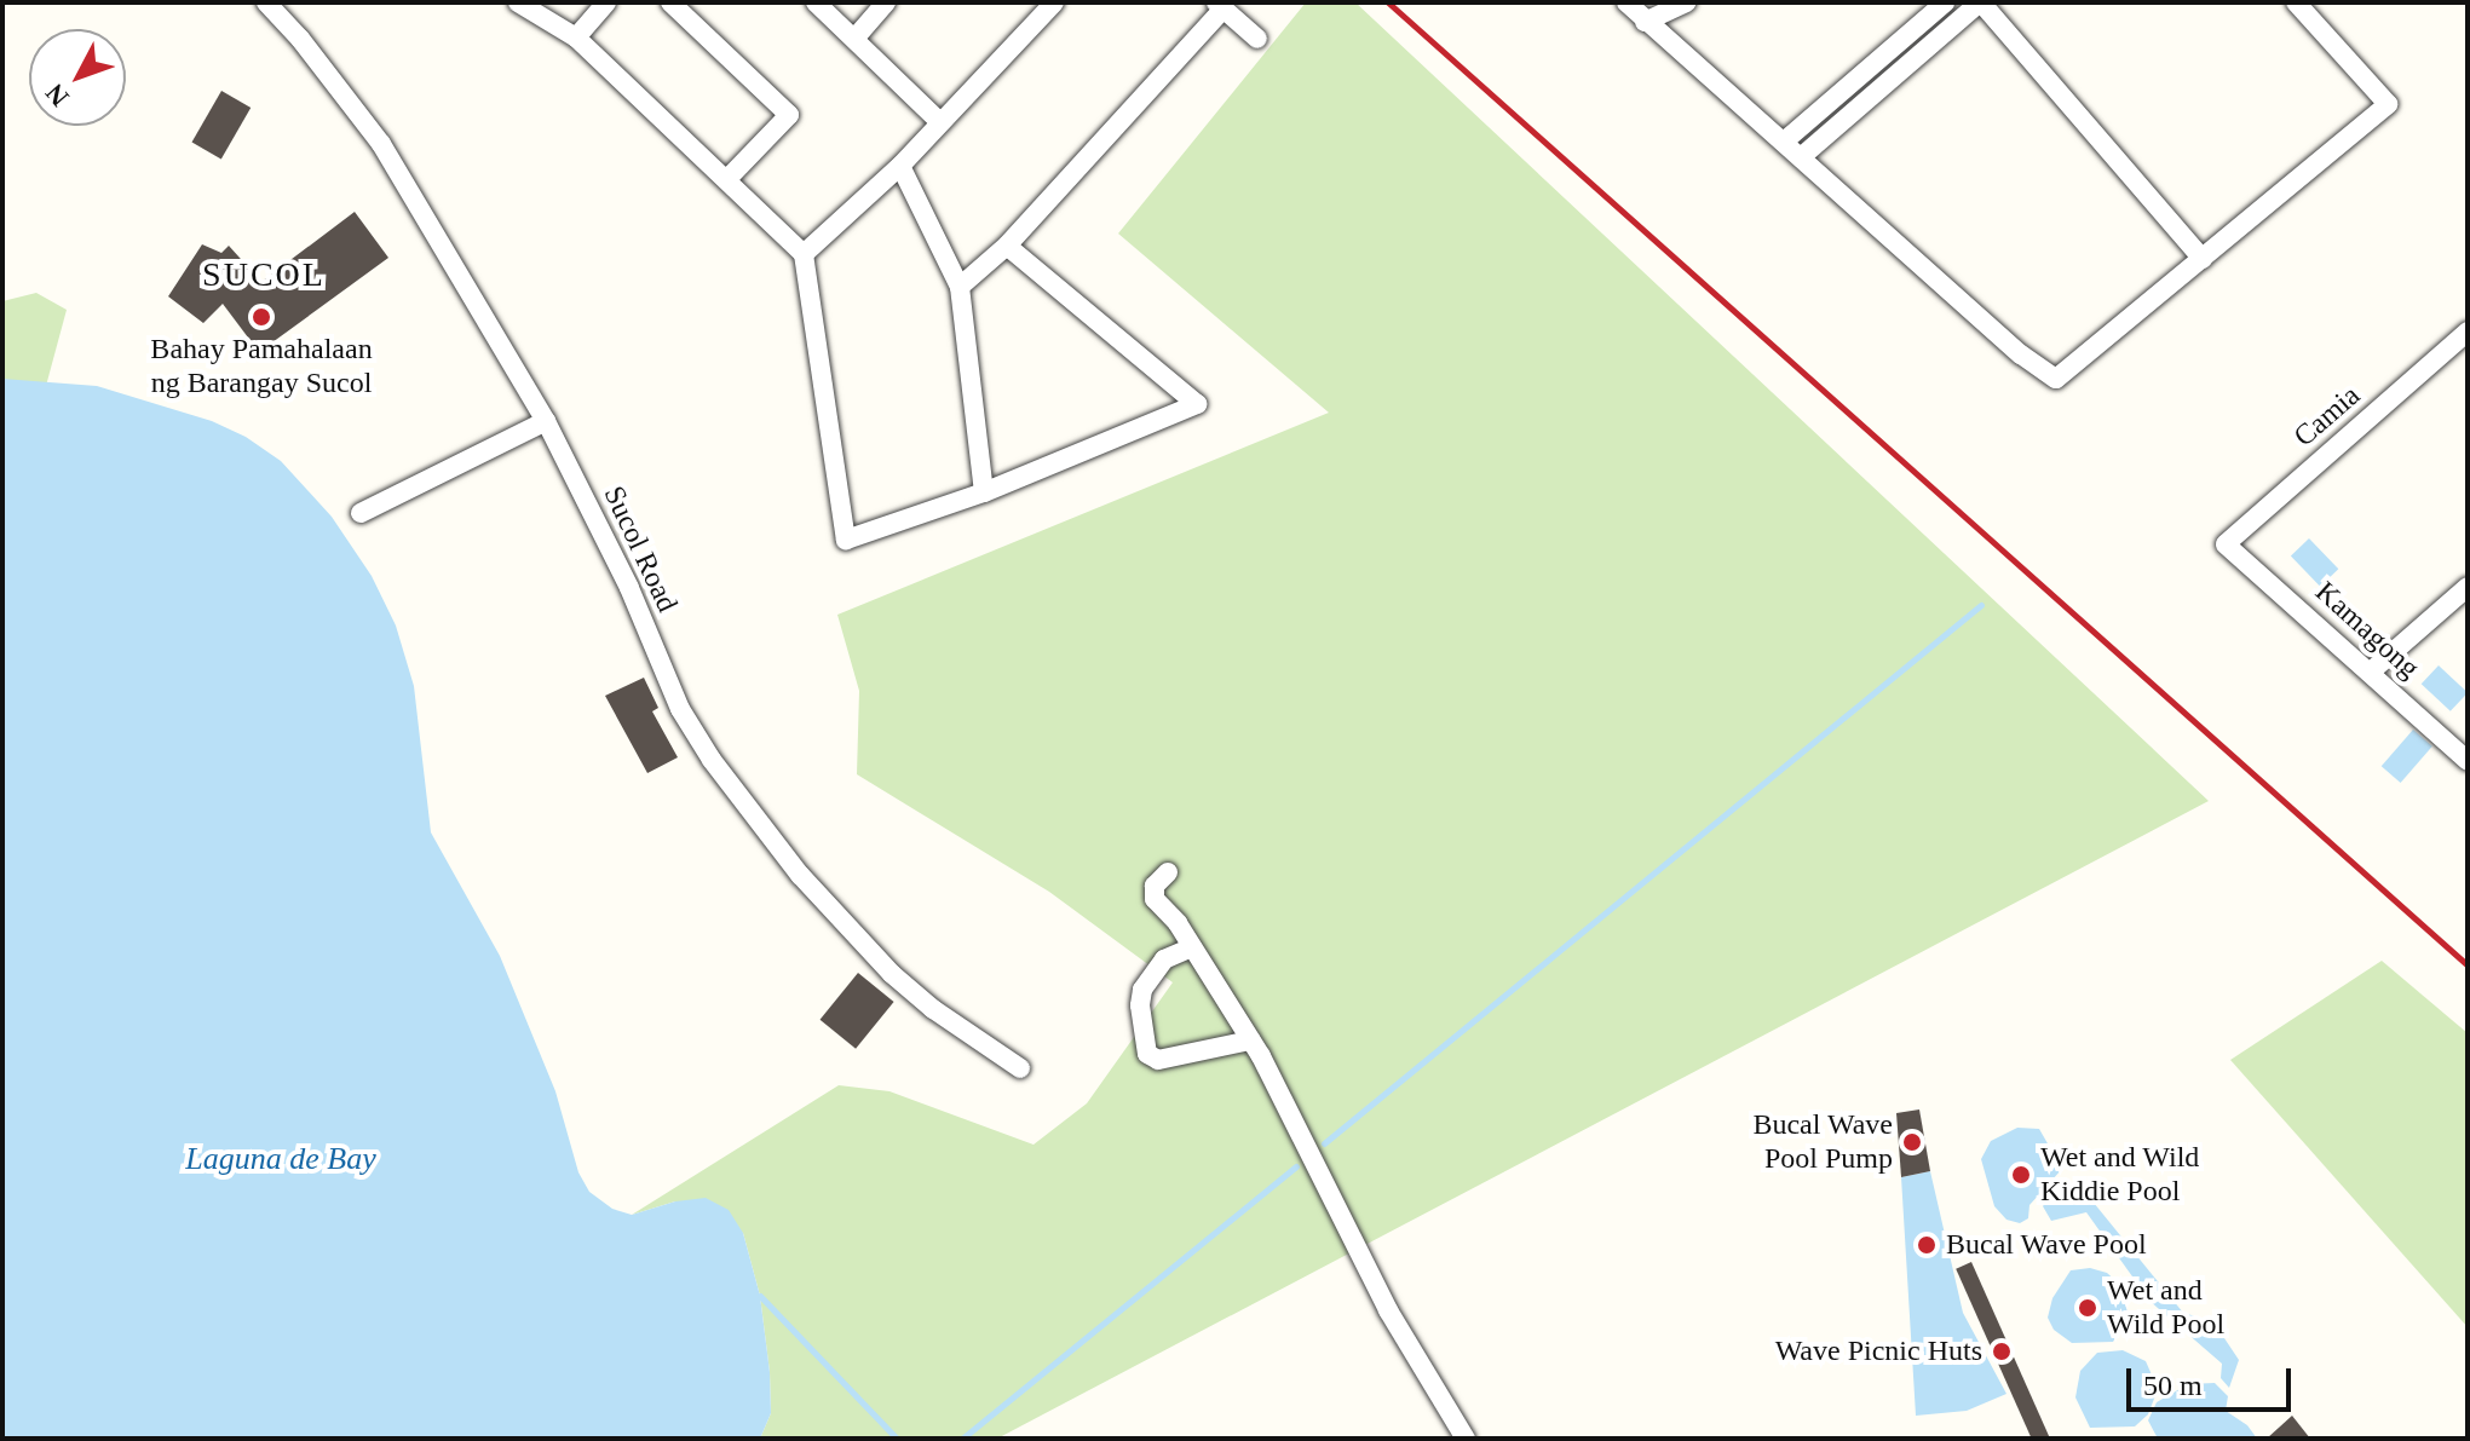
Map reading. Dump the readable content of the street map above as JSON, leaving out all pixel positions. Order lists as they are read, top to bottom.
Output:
{
  "streets": {
    "street": ["Camia", "Sucol Road", "Kamagong"]
  },
  "crossings": [
    ["Camia", "Kamagong"]
  ],
  "districts": ["SUCOL"],
  "water": ["Laguna de Bay"],
  "places": [
    "Bahay Pamahalaan ng Barangay Sucol",
    "Bucal Wave Pool Pump",
    "Wet and Wild Kiddie Pool",
    "Bucal Wave Pool",
    "Wet and Wild Pool",
    "Wave Picnic Huts"
  ],
  "scale_bar": "50 m",
  "north": "bottom left"
}
